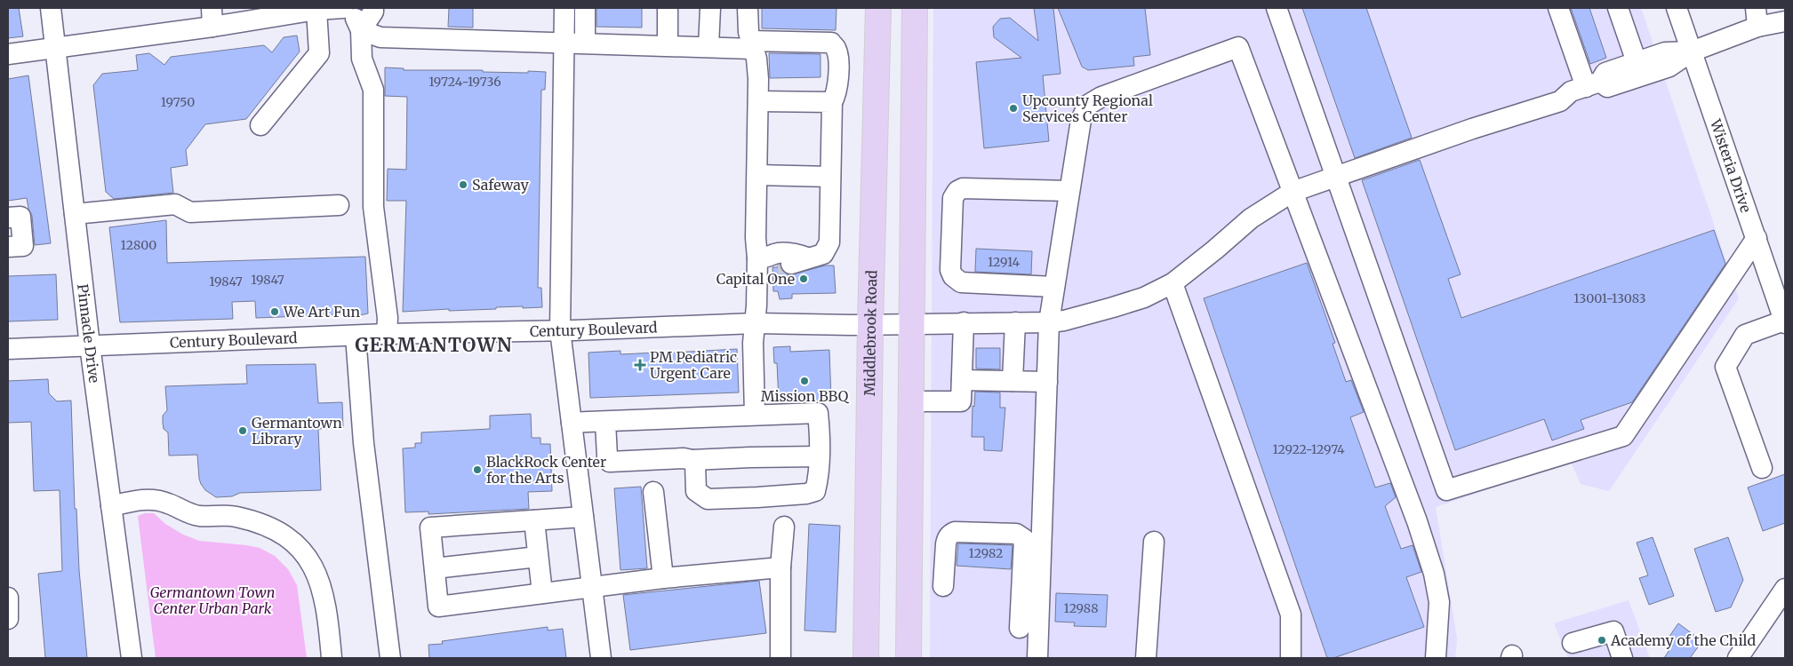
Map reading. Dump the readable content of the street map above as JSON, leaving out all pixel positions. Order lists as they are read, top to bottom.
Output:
{
  "streets": {
    "main road": ["Middlebrook Road"],
    "street": ["Wisteria Drive", "Century Boulevard", "Pinnacle Drive"]
  },
  "crossings": [
    ["Century Boulevard", "Pinnacle Drive"],
    ["Century Boulevard", "Middlebrook Road"]
  ],
  "districts": ["GERMANTOWN"],
  "parks": ["Germantown Town Center Urban Park"],
  "places": {
    "other": [
      "Upcounty Regional Services Center",
      "Safeway",
      "Capital One",
      "We Art Fun",
      "Mission BBQ",
      "Germantown Library",
      "BlackRock Center for the Arts",
      "Academy of the Child"
    ],
    "health": ["PM Pediatric Urgent Care"]
  },
  "house_numbers": [
    "19724-19736",
    "19750",
    "12800",
    "12914",
    "19847",
    "19847",
    "13001-13083",
    "12922-12974",
    "12982",
    "12988"
  ]
}
